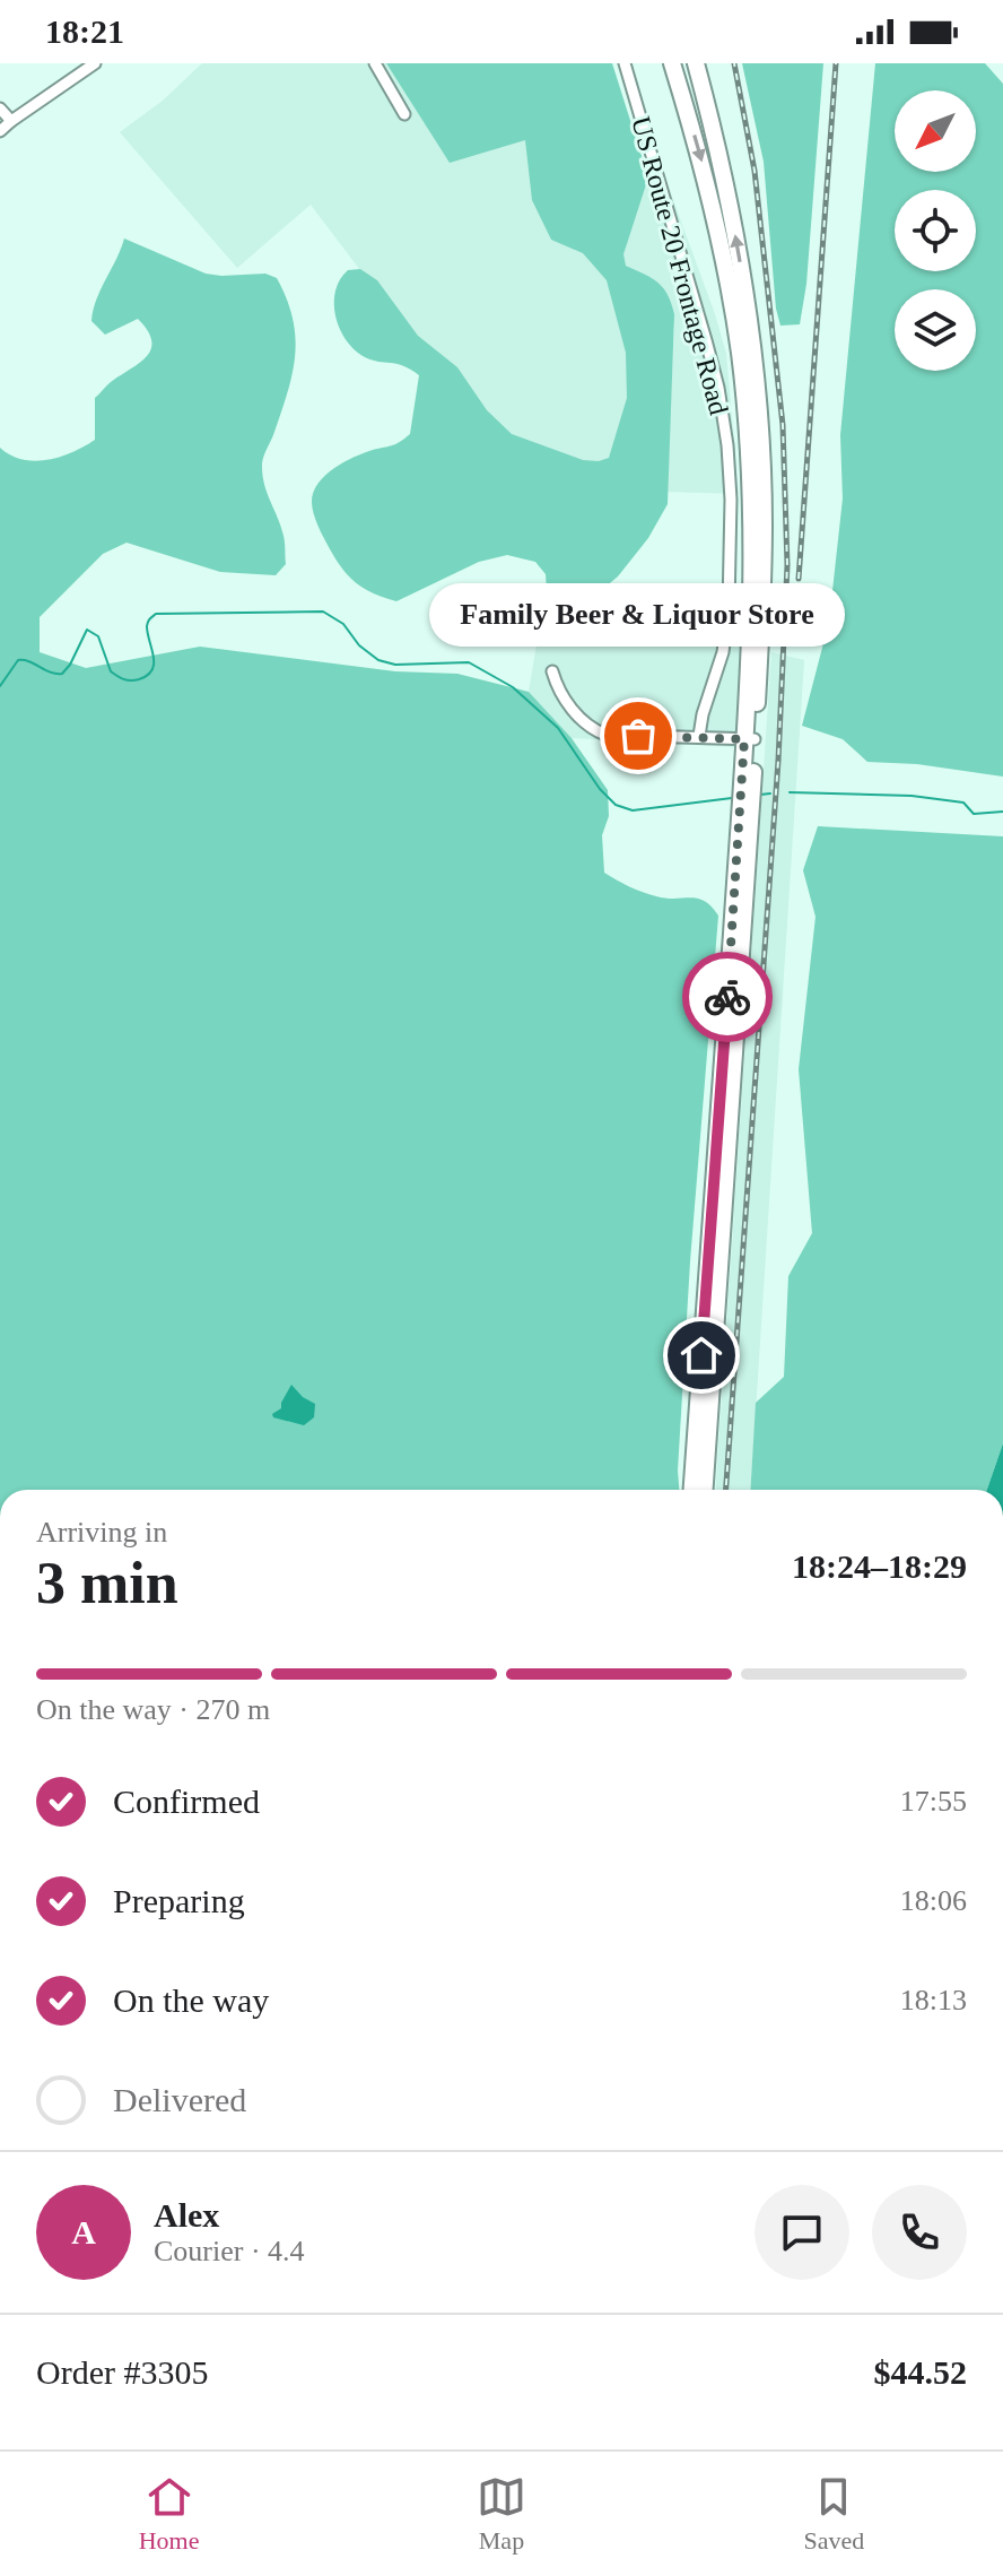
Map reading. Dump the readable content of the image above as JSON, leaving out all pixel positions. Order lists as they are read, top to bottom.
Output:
{
  "streets": {
    "street": ["US Route 20 Frontage Road"]
  },
  "places": ["Family Beer & Liquor Store"],
  "north": "bottom left",
  "page": {
    "status": "18:21",
    "bubble": "Family Beer & Liquor Store",
    "heading": ["3 min", "Arriving in", "18:24–18:29"],
    "panel": [
      "Alex",
      "Courier · 4.4",
      "Order #3305",
      "$44.52"
    ],
    "bar": "On the way · 270 m",
    "list": [
      ["Confirmed", "17:55"],
      ["Preparing", "18:06"],
      ["On the way", "18:13"],
      "Delivered"
    ],
    "round": "A",
    "tabs": ["Home", "Map", "Saved"]
  }
}
